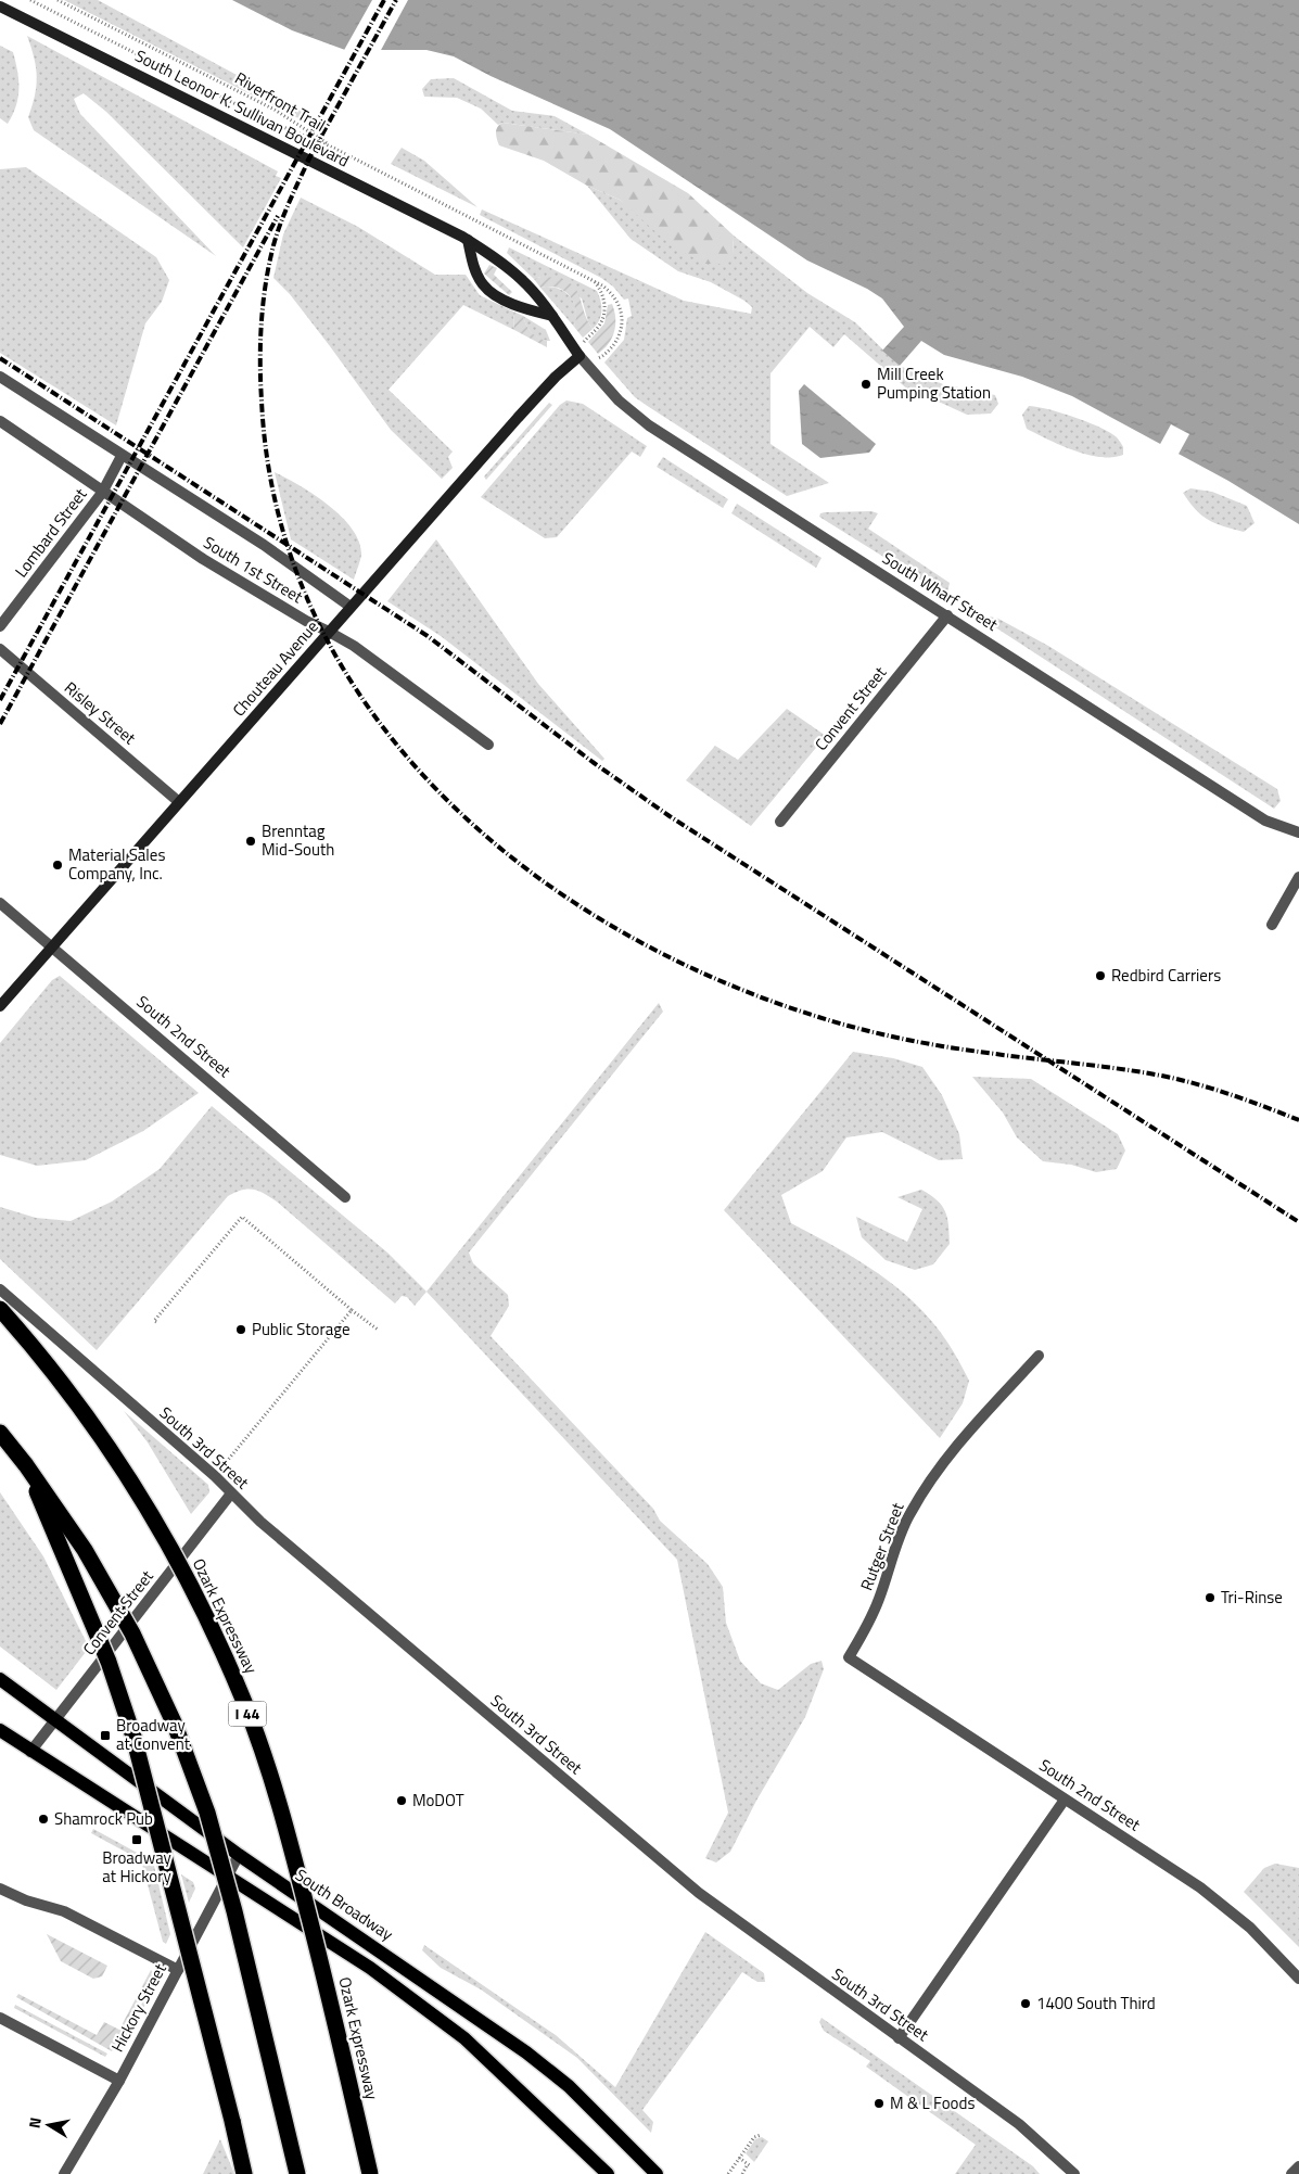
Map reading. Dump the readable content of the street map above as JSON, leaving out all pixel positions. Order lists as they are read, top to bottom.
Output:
{
  "streets": {
    "highway": ["Ozark Expressway", "I 44"],
    "main road": ["South Broadway"],
    "street": [
      "South Leonor K. Sullivan Boulevard",
      "Lombard Street",
      "South 1st Street",
      "South Wharf Street",
      "Chouteau Avenue",
      "Convent Street",
      "Risley Street",
      "South 2nd Street",
      "South 3rd Street",
      "Rutger Street",
      "Hickory Street"
    ],
    "path": ["Riverfront Trail"]
  },
  "crossings": [
    ["South Leonor K. Sullivan Boulevard", "South Wharf Street"],
    ["South Leonor K. Sullivan Boulevard", "Chouteau Avenue"],
    ["Lombard Street", "South 1st Street"],
    ["South 1st Street", "Chouteau Avenue"],
    ["South Wharf Street", "Chouteau Avenue"],
    ["South Wharf Street", "Convent Street"],
    ["Chouteau Avenue", "Risley Street"],
    ["Chouteau Avenue", "South 2nd Street"],
    ["Convent Street", "South 3rd Street"],
    ["Convent Street", "South Broadway"],
    ["South 2nd Street", "Rutger Street"],
    ["South Broadway", "Hickory Street"]
  ],
  "places": {
    "other": [
      "Mill Creek Pumping Station",
      "Brenntag Mid-South",
      "Material Sales Company, Inc.",
      "Redbird Carriers",
      "Public Storage",
      "Tri-Rinse",
      "MoDOT",
      "Shamrock Pub",
      "1400 South Third",
      "M & L Foods"
    ],
    "transit": ["Broadway at Convent", "Broadway at Hickory"]
  },
  "north": "left"
}
